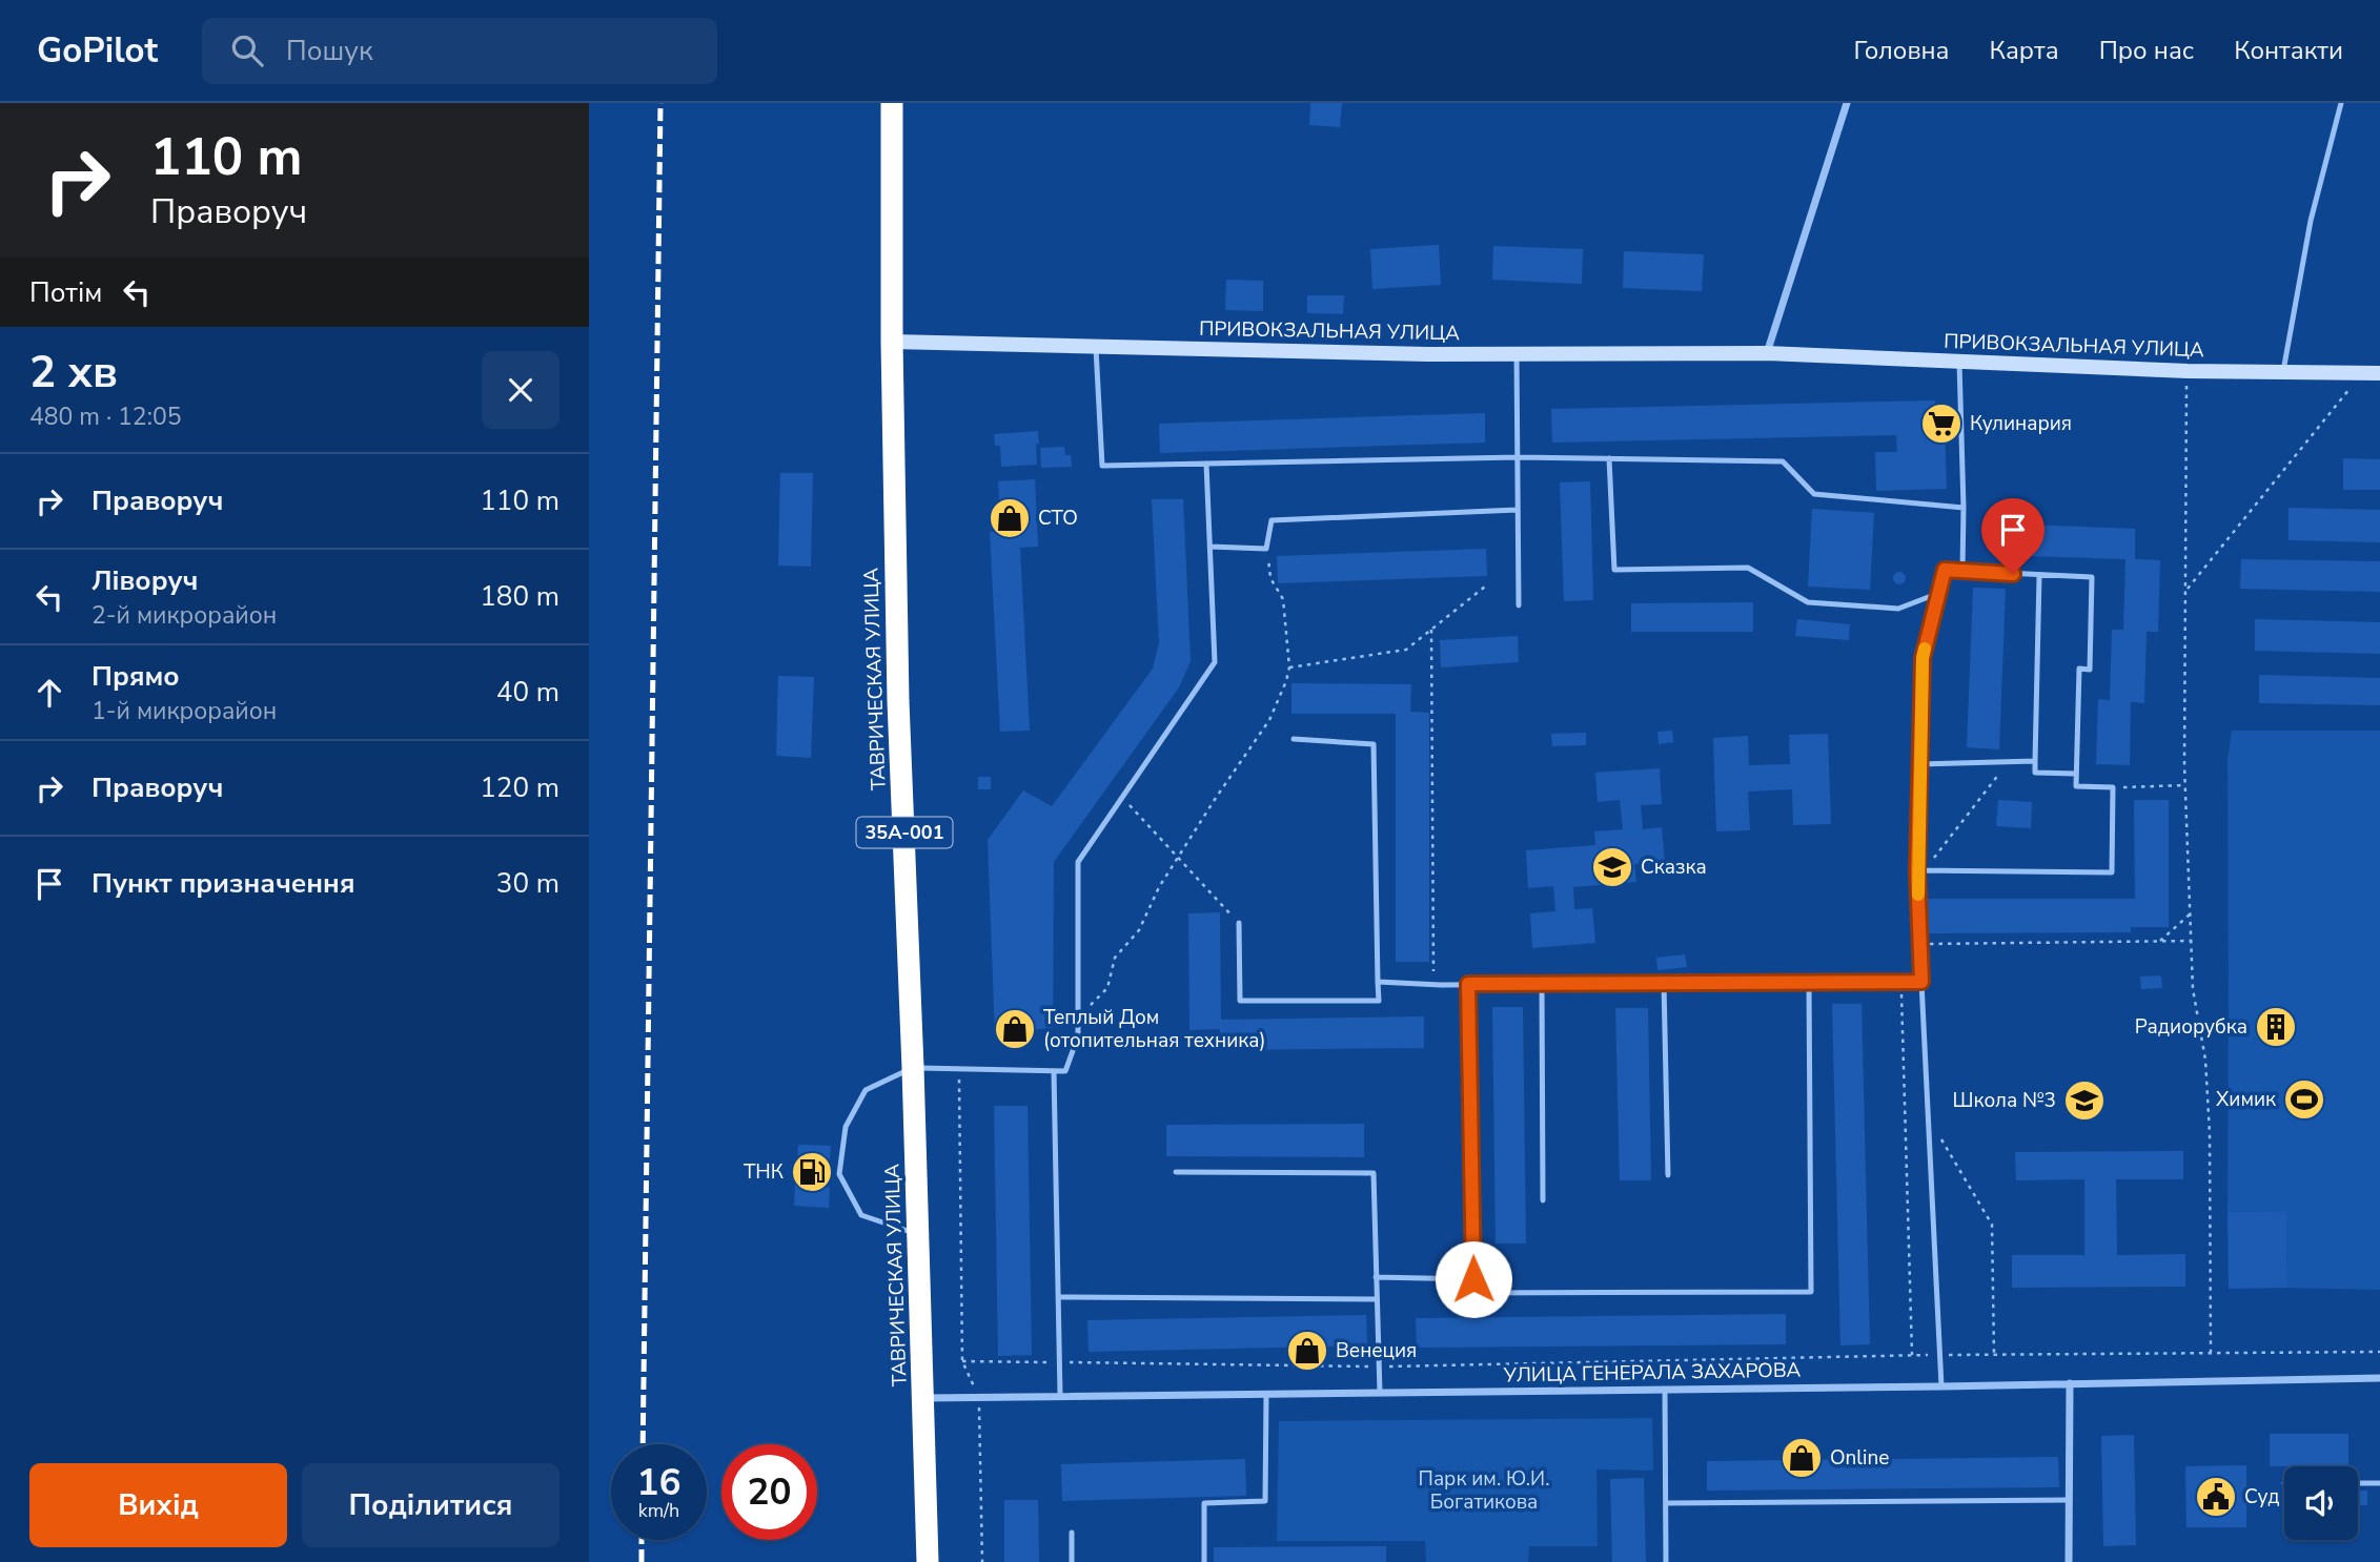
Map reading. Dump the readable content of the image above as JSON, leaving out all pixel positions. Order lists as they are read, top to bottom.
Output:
{
  "streets": {
    "highway": ["ТАВРИЧЕСКАЯ УЛИЦА", "35А-001"],
    "main road": ["ПРИВОКЗАЛЬНАЯ УЛИЦА"],
    "street": ["УЛИЦА ГЕНЕРАЛА ЗАХАРОВА"]
  },
  "crossings": [
    ["ПРИВОКЗАЛЬНАЯ УЛИЦА", "ТАВРИЧЕСКАЯ УЛИЦА"],
    ["ТАВРИЧЕСКАЯ УЛИЦА", "УЛИЦА ГЕНЕРАЛА ЗАХАРОВА"]
  ],
  "parks": ["Парк им. Ю.И. Богатикова"],
  "places": {
    "supermarket": ["Кулинария"],
    "shop": [
      "СТО",
      "Теплый Дом (отопительная техника)",
      "Венеция",
      "Online"
    ],
    "school or university": ["Сказка", "Школа №3"],
    "building": ["Радиорубка"],
    "sports": ["Химик"],
    "fuel station": ["ТНК"],
    "public building": ["Суд"]
  },
  "page": {
    "header": "GoPilot",
    "search": "Пошук",
    "nav": [
      "Головна",
      "Карта",
      "Про нас",
      "Контакти"
    ],
    "turn": ["110 m", "Праворуч"],
    "then": "Потім",
    "heading": ["2 хв", "480 m · 12:05"],
    "list": [
      {
        "name": "Праворуч",
        "value": "110 m"
      },
      {
        "name": "Ліворуч",
        "note": "2-й микрорайон",
        "value": "180 m"
      },
      {
        "name": "Прямо",
        "note": "1-й микрорайон",
        "value": "40 m"
      },
      {
        "name": "Праворуч",
        "value": "120 m"
      },
      {
        "name": "Пункт призначення",
        "value": "30 m"
      }
    ],
    "speed": "16 km/h",
    "limit": "20",
    "buttons": ["Вихід", "Поділитися"]
  }
}
